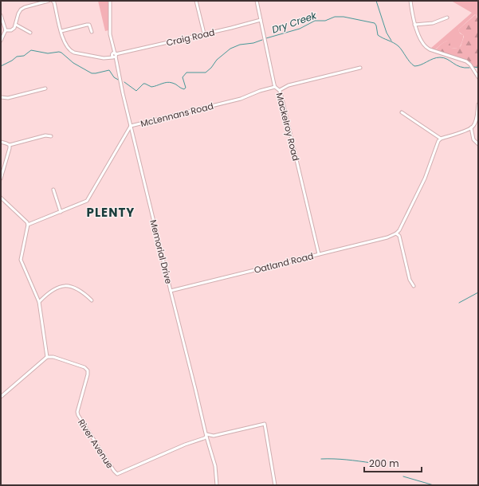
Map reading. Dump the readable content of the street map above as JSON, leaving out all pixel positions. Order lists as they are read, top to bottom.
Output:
{
  "streets": {
    "street": [
      "Craig Road",
      "McLennans Road",
      "Mackelroy Road",
      "Memorial Drive",
      "Oatland Road",
      "River Avenue"
    ]
  },
  "crossings": [
    ["Craig Road", "Mackelroy Road"],
    ["Craig Road", "Memorial Drive"],
    ["McLennans Road", "Mackelroy Road"],
    ["McLennans Road", "Memorial Drive"],
    ["Mackelroy Road", "Oatland Road"],
    ["Memorial Drive", "Oatland Road"],
    ["Memorial Drive", "River Avenue"]
  ],
  "districts": ["PLENTY"],
  "water": ["Dry Creek"],
  "scale_bar": "200 m"
}
